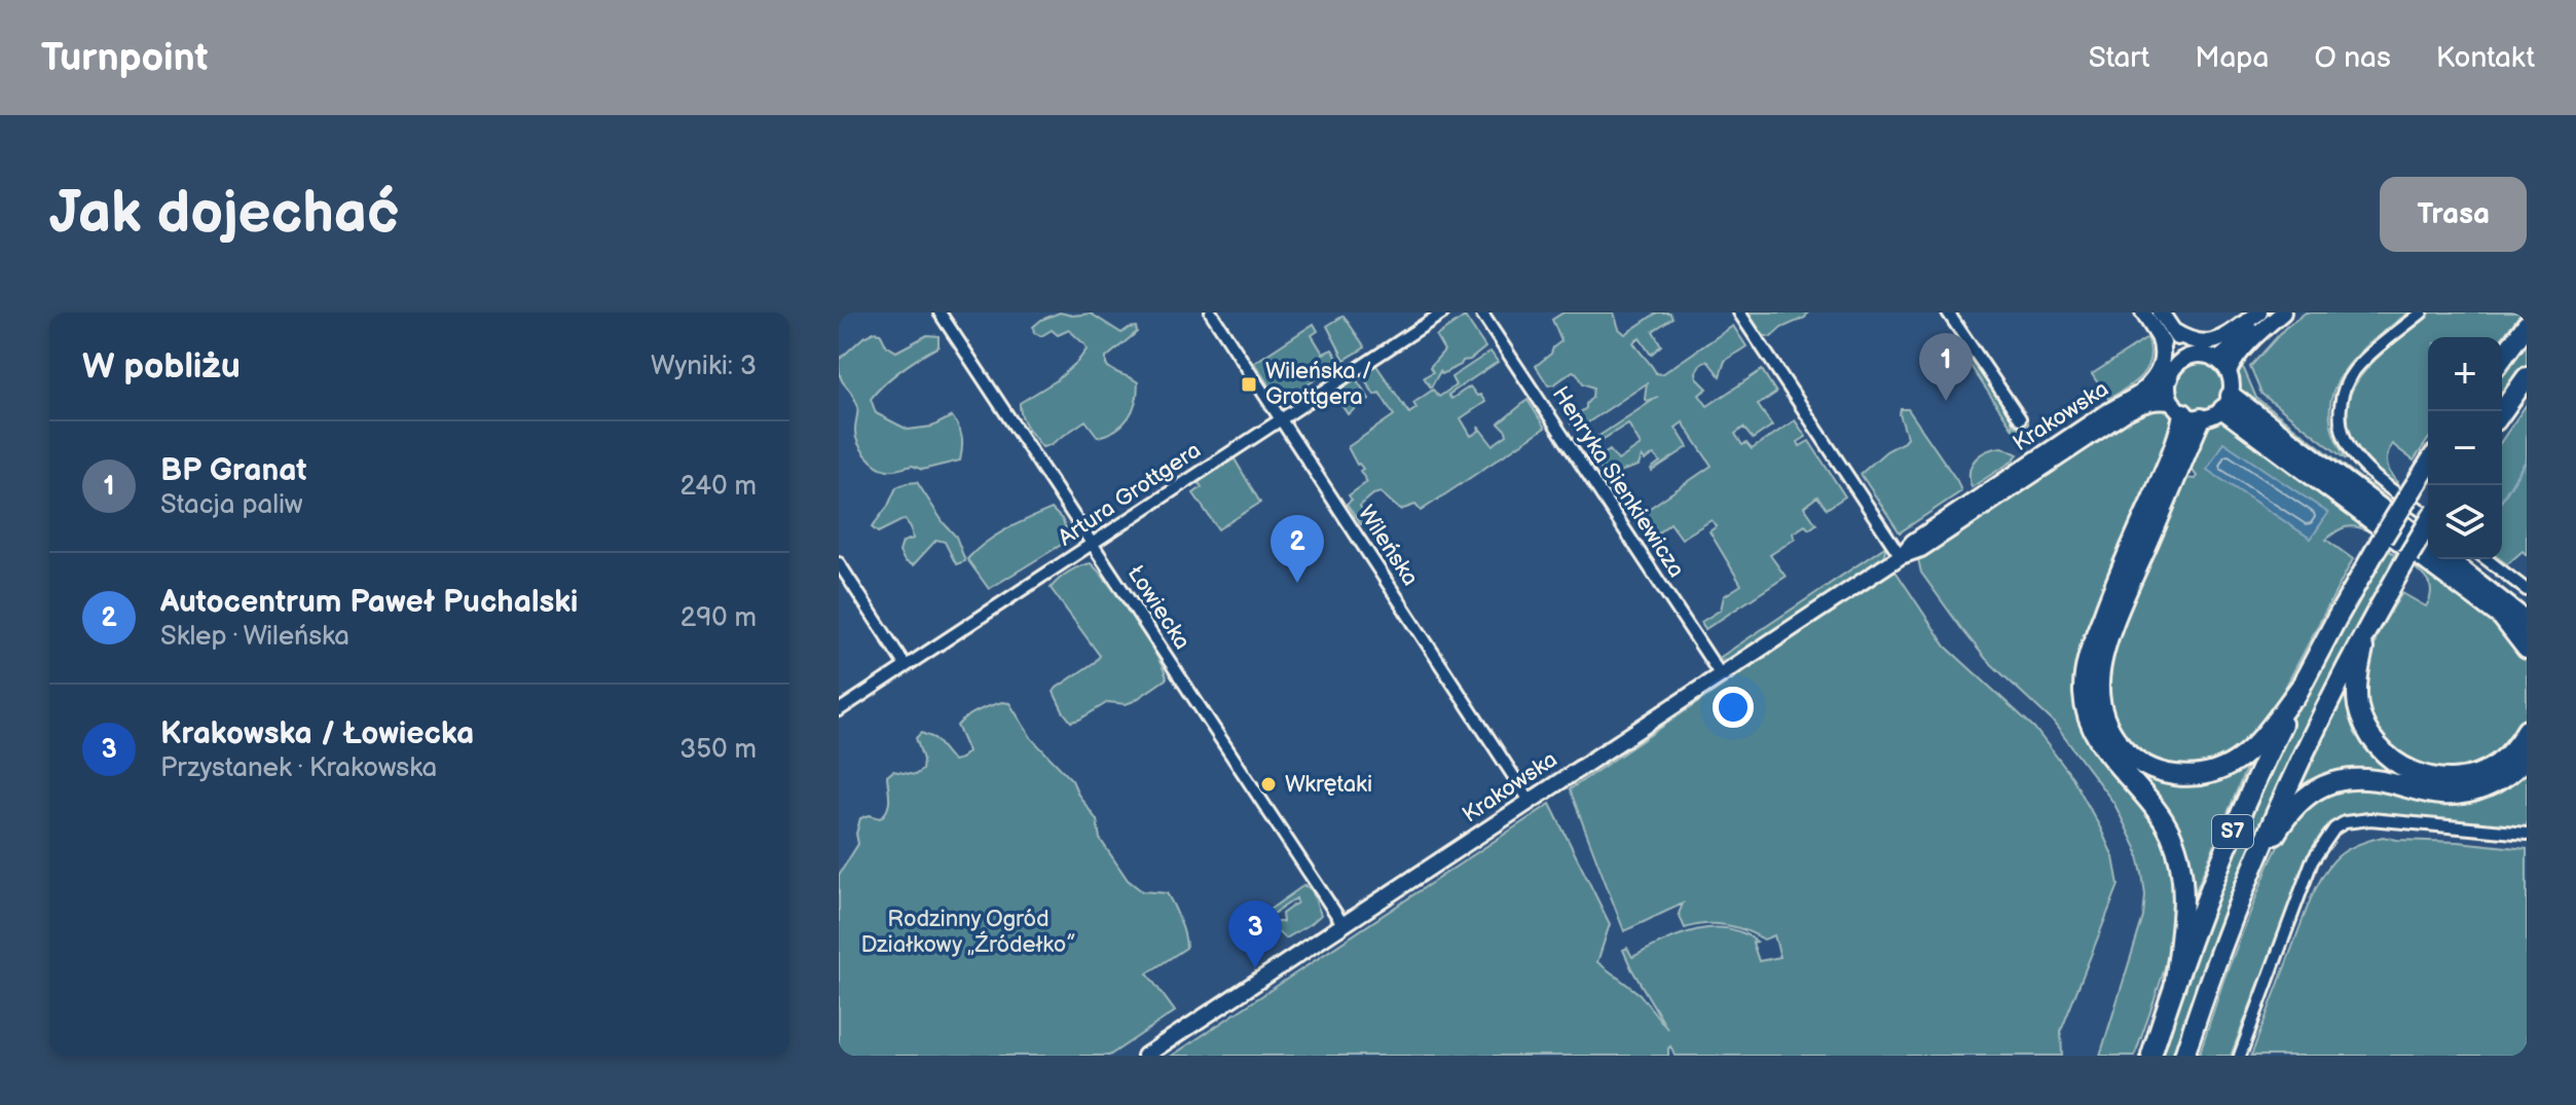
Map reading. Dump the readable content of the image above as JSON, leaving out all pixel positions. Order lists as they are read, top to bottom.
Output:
{
  "streets": {
    "highway": ["S7"],
    "street": [
      "Krakowska",
      "Henryka Sienkiewicza",
      "Artura Grottgera",
      "Wileńska",
      "Łowiecka"
    ]
  },
  "crossings": [
    ["Krakowska", "Henryka Sienkiewicza"],
    ["Krakowska", "Wileńska"],
    ["Krakowska", "Łowiecka"],
    ["Artura Grottgera", "Wileńska"],
    ["Artura Grottgera", "Łowiecka"]
  ],
  "parks": ["Rodzinny Ogród Działkowy „Źródełko”"],
  "places": {
    "transit": ["Wileńska / Grottgera"],
    "other": ["Wkrętaki"]
  },
  "page": {
    "header": "Turnpoint",
    "nav": [
      "Start",
      "Mapa",
      "O nas",
      "Kontakt"
    ],
    "buttons": "Trasa",
    "title": "Jak dojechać",
    "heading": ["W pobliżu", "Wyniki: 3"],
    "pins": ["1", "2", "3"],
    "map_buttons": ["+", "−"],
    "list": [
      {
        "mark": "1",
        "name": "BP Granat",
        "note": "Stacja paliw",
        "value": "240 m"
      },
      {
        "mark": "2",
        "name": "Autocentrum Paweł Puchalski",
        "note": "Sklep · Wileńska",
        "value": "290 m"
      },
      {
        "mark": "3",
        "name": "Krakowska / Łowiecka",
        "note": "Przystanek · Krakowska",
        "value": "350 m"
      }
    ]
  }
}
